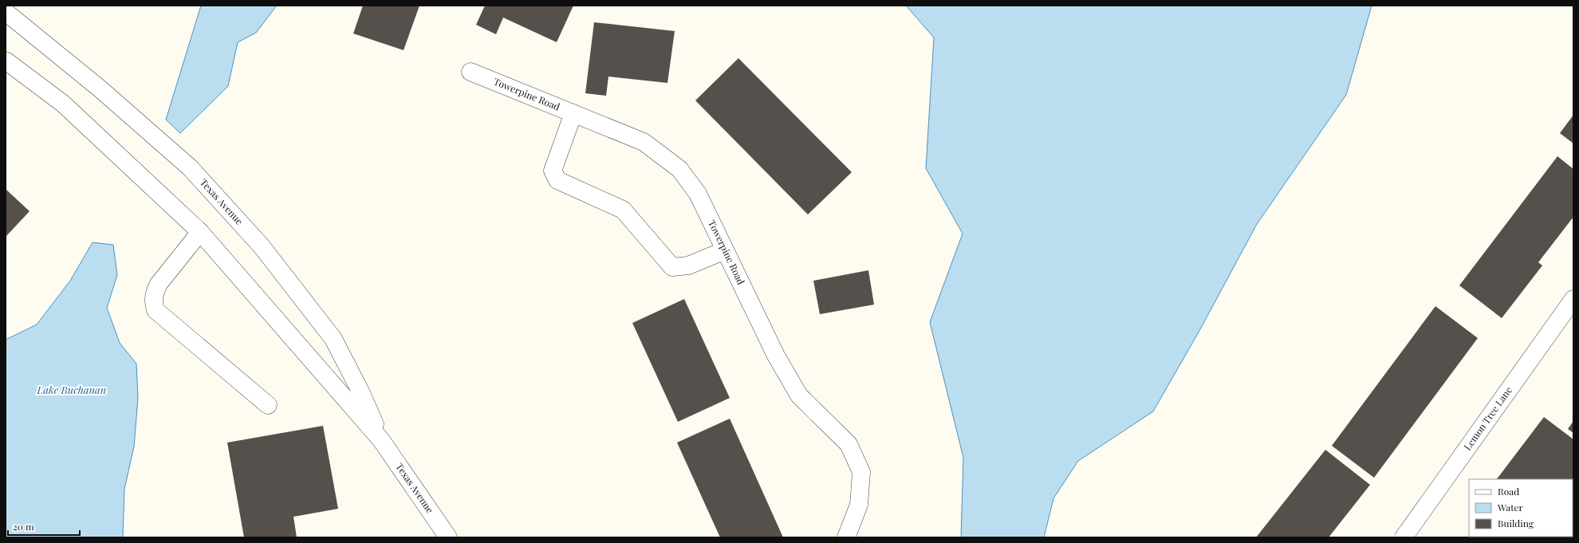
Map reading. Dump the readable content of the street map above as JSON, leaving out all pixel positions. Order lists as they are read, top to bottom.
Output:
{
  "streets": {
    "street": ["Towerpine Road", "Texas Avenue", "Lemon Tree Lane"]
  },
  "water": ["Lake Buchanan"],
  "legend": ["Road", "Water", "Building"],
  "scale_bar": "20 m"
}
